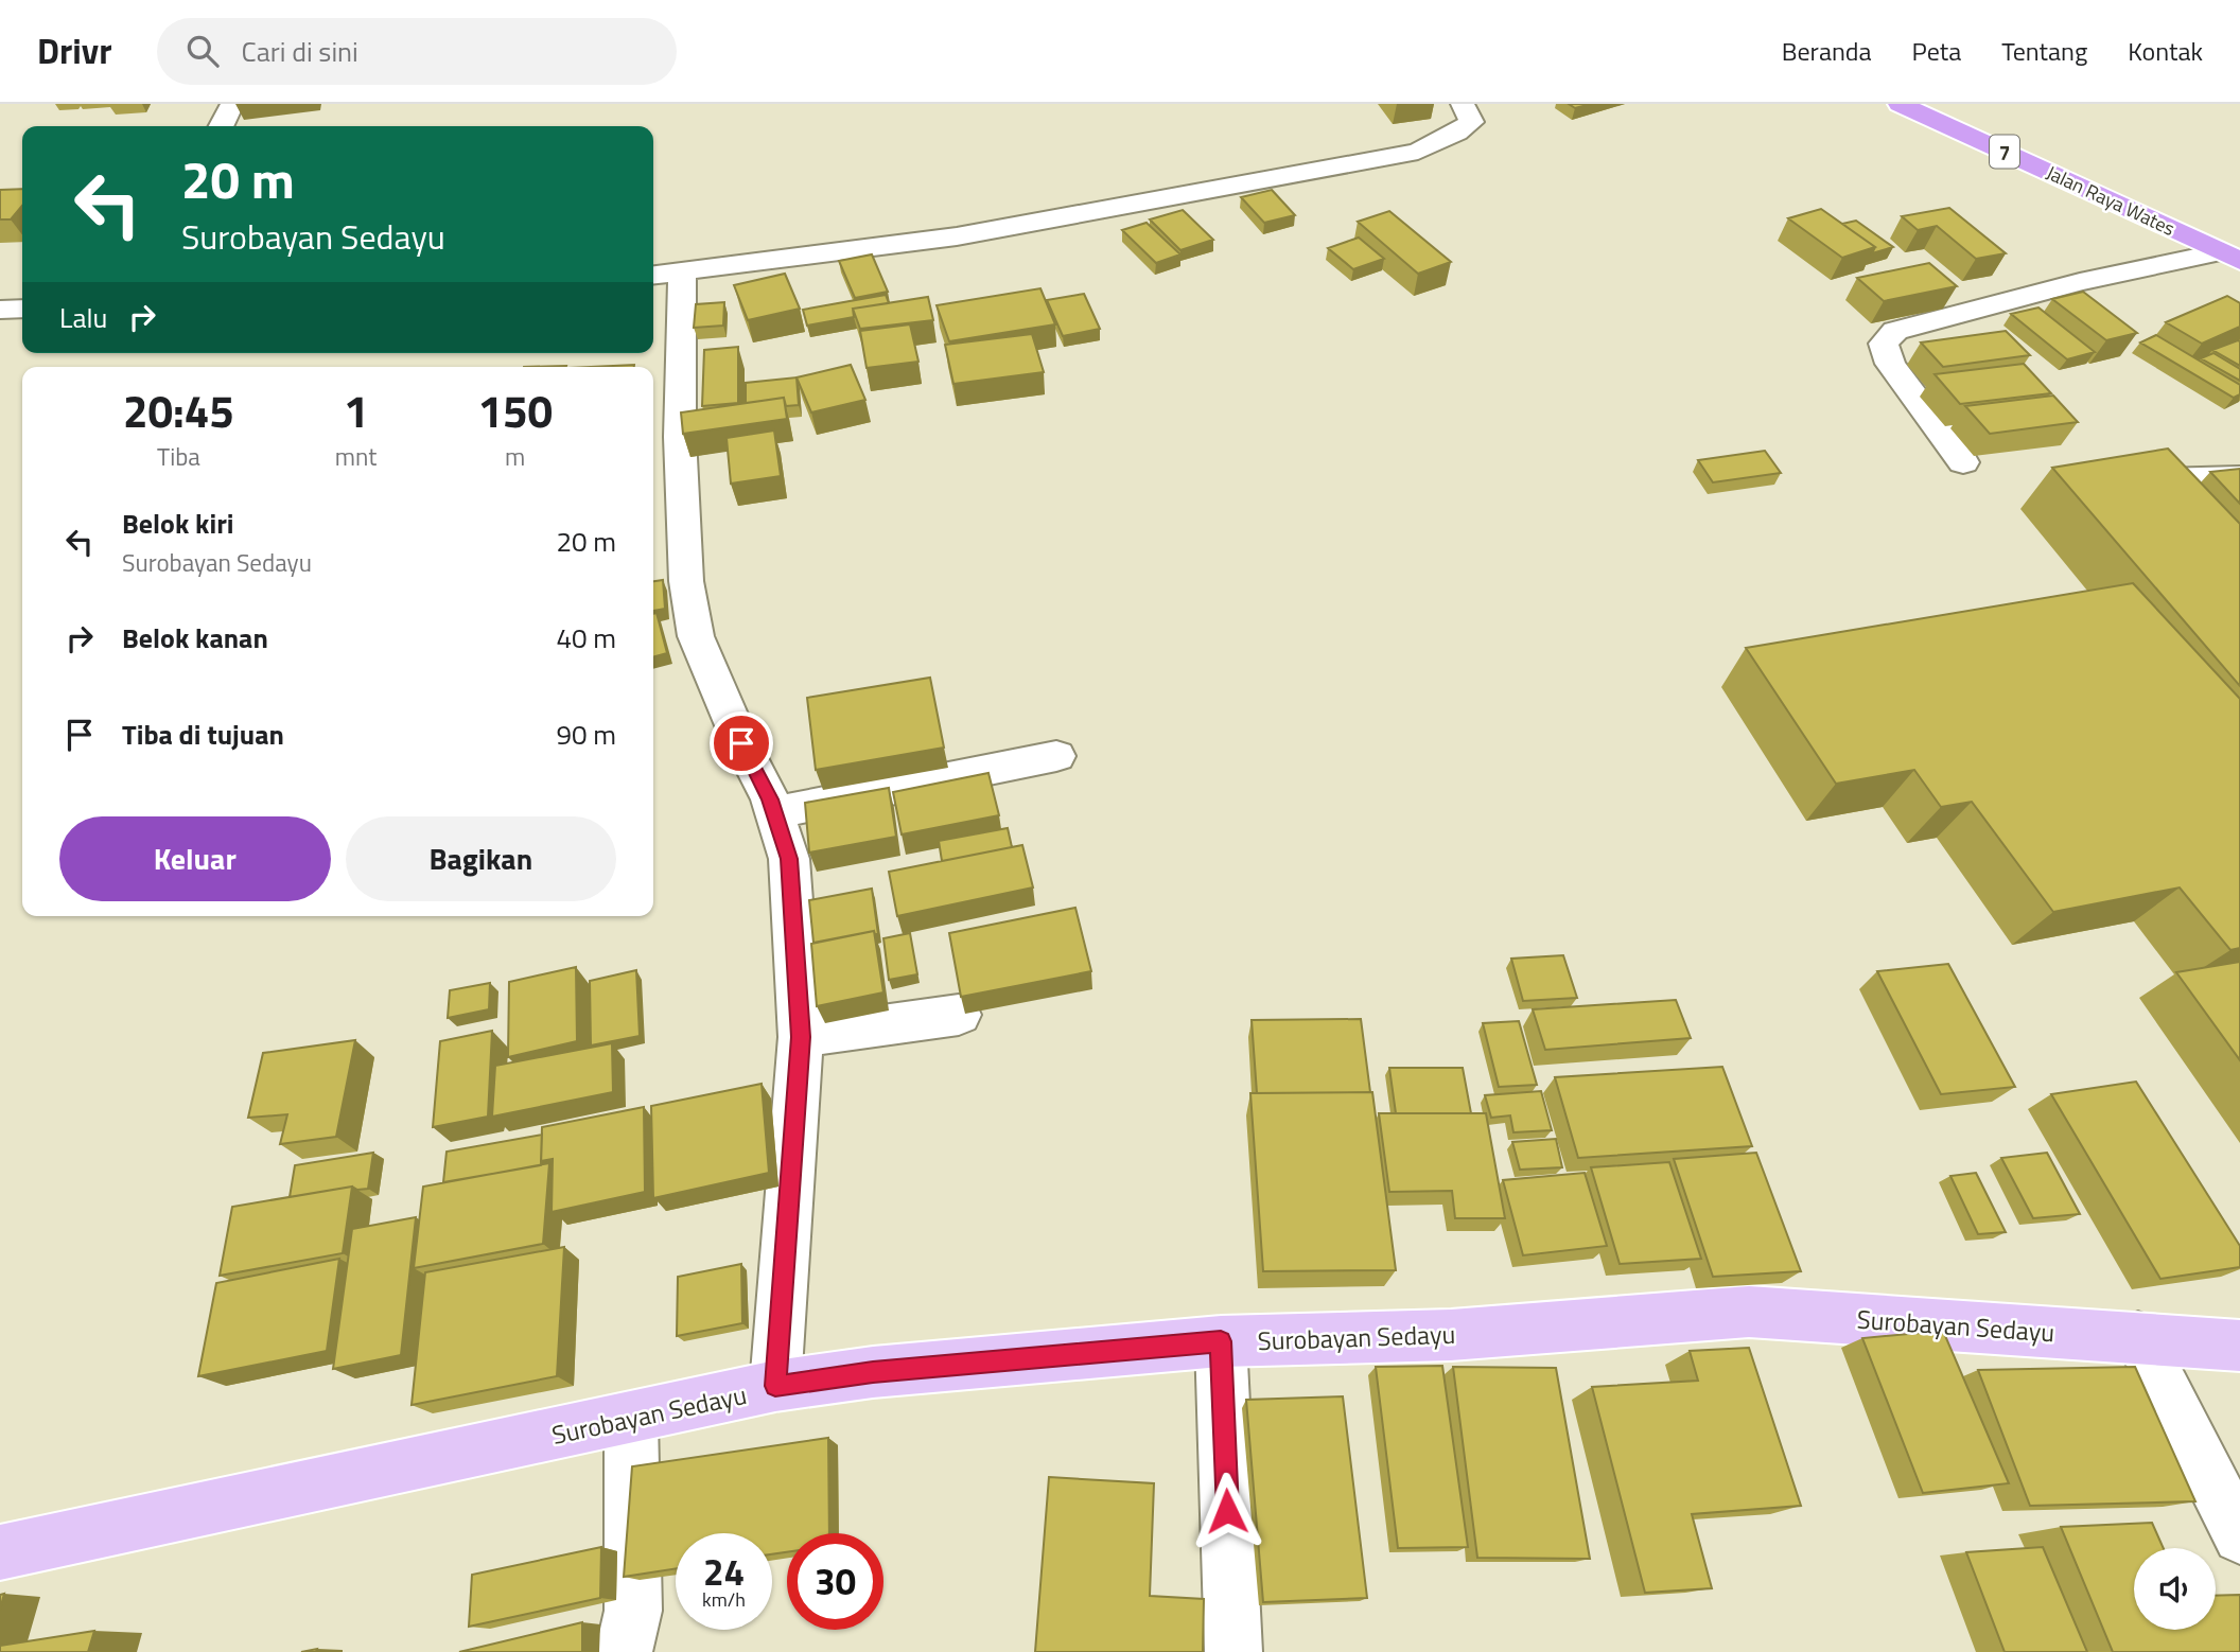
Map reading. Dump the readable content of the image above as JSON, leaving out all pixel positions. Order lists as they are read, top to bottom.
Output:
{
  "streets": {
    "highway": ["7", "Jalan Raya Wates"],
    "main road": ["Surobayan Sedayu"]
  },
  "page": {
    "header": "Drivr",
    "search": "Cari di sini",
    "nav": [
      "Beranda",
      "Peta",
      "Tentang",
      "Kontak"
    ],
    "turn": ["20 m", "Surobayan Sedayu"],
    "then": "Lalu",
    "eta": [
      "20:45",
      "Tiba",
      "1",
      "mnt",
      "150",
      "m"
    ],
    "list": [
      {
        "name": "Belok kiri",
        "note": "Surobayan Sedayu",
        "value": "20 m"
      },
      {
        "name": "Belok kanan",
        "value": "40 m"
      },
      {
        "name": "Tiba di tujuan",
        "value": "90 m"
      }
    ],
    "buttons": ["Keluar", "Bagikan"],
    "speed": "24 km/h",
    "limit": "30"
  }
}
